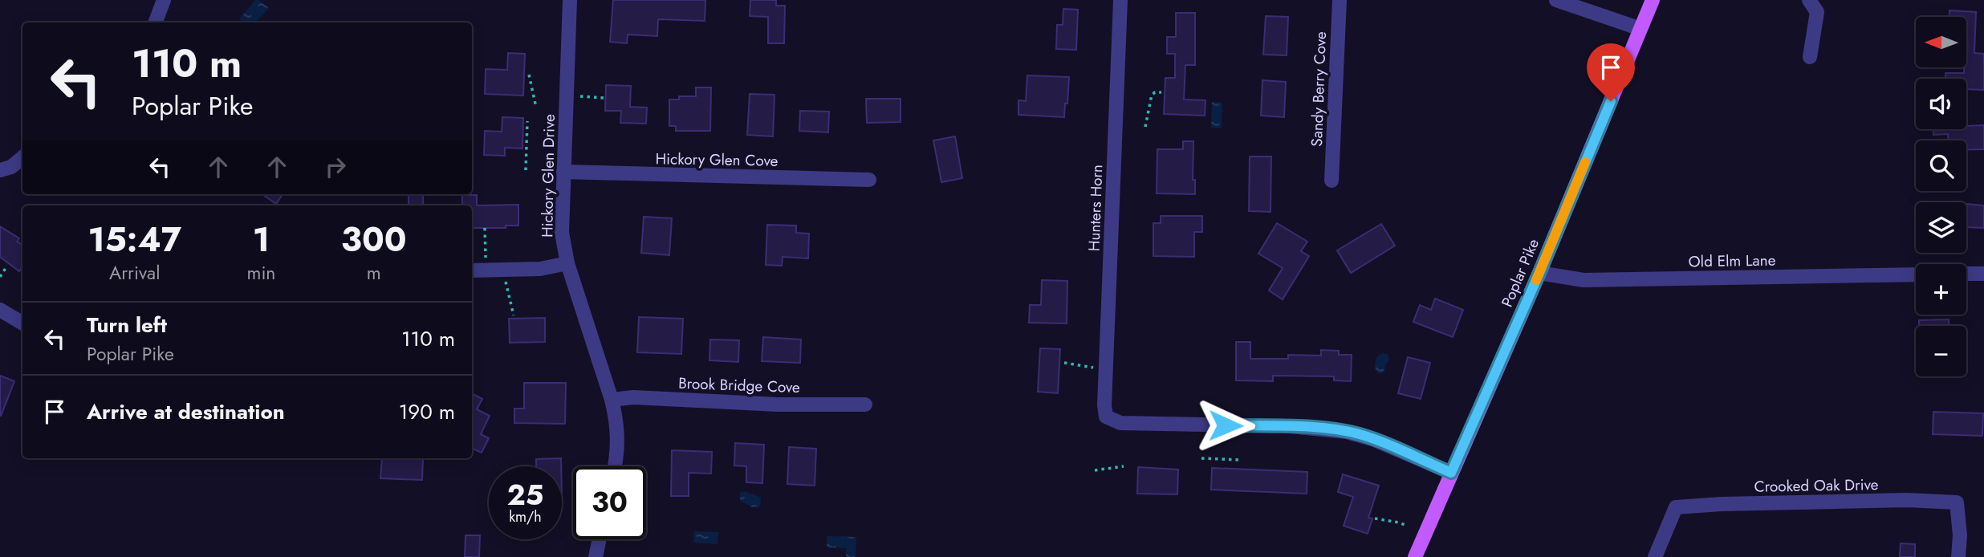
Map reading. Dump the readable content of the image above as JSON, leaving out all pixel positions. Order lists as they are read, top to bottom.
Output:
{
  "streets": {
    "main road": ["Poplar Pike"],
    "street": [
      "Sandy Berry Cove",
      "Hickory Glen Cove",
      "Hickory Glen Drive",
      "Hunters Horn",
      "Old Elm Lane",
      "Brook Bridge Cove",
      "Crooked Oak Drive"
    ]
  },
  "crossings": [
    ["Hickory Glen Cove", "Hickory Glen Drive"],
    ["Hickory Glen Drive", "Brook Bridge Cove"],
    ["Hunters Horn", "Poplar Pike"],
    ["Old Elm Lane", "Poplar Pike"]
  ],
  "north": "left",
  "page": {
    "map_buttons": ["+", "−"],
    "turn": ["110 m", "Poplar Pike"],
    "eta": [
      "15:47",
      "Arrival",
      "1",
      "min",
      "300",
      "m"
    ],
    "list": [
      {
        "name": "Turn left",
        "note": "Poplar Pike",
        "value": "110 m"
      },
      {
        "name": "Arrive at destination",
        "value": "190 m"
      }
    ],
    "speed": "25 km/h",
    "limit": "30"
  }
}
